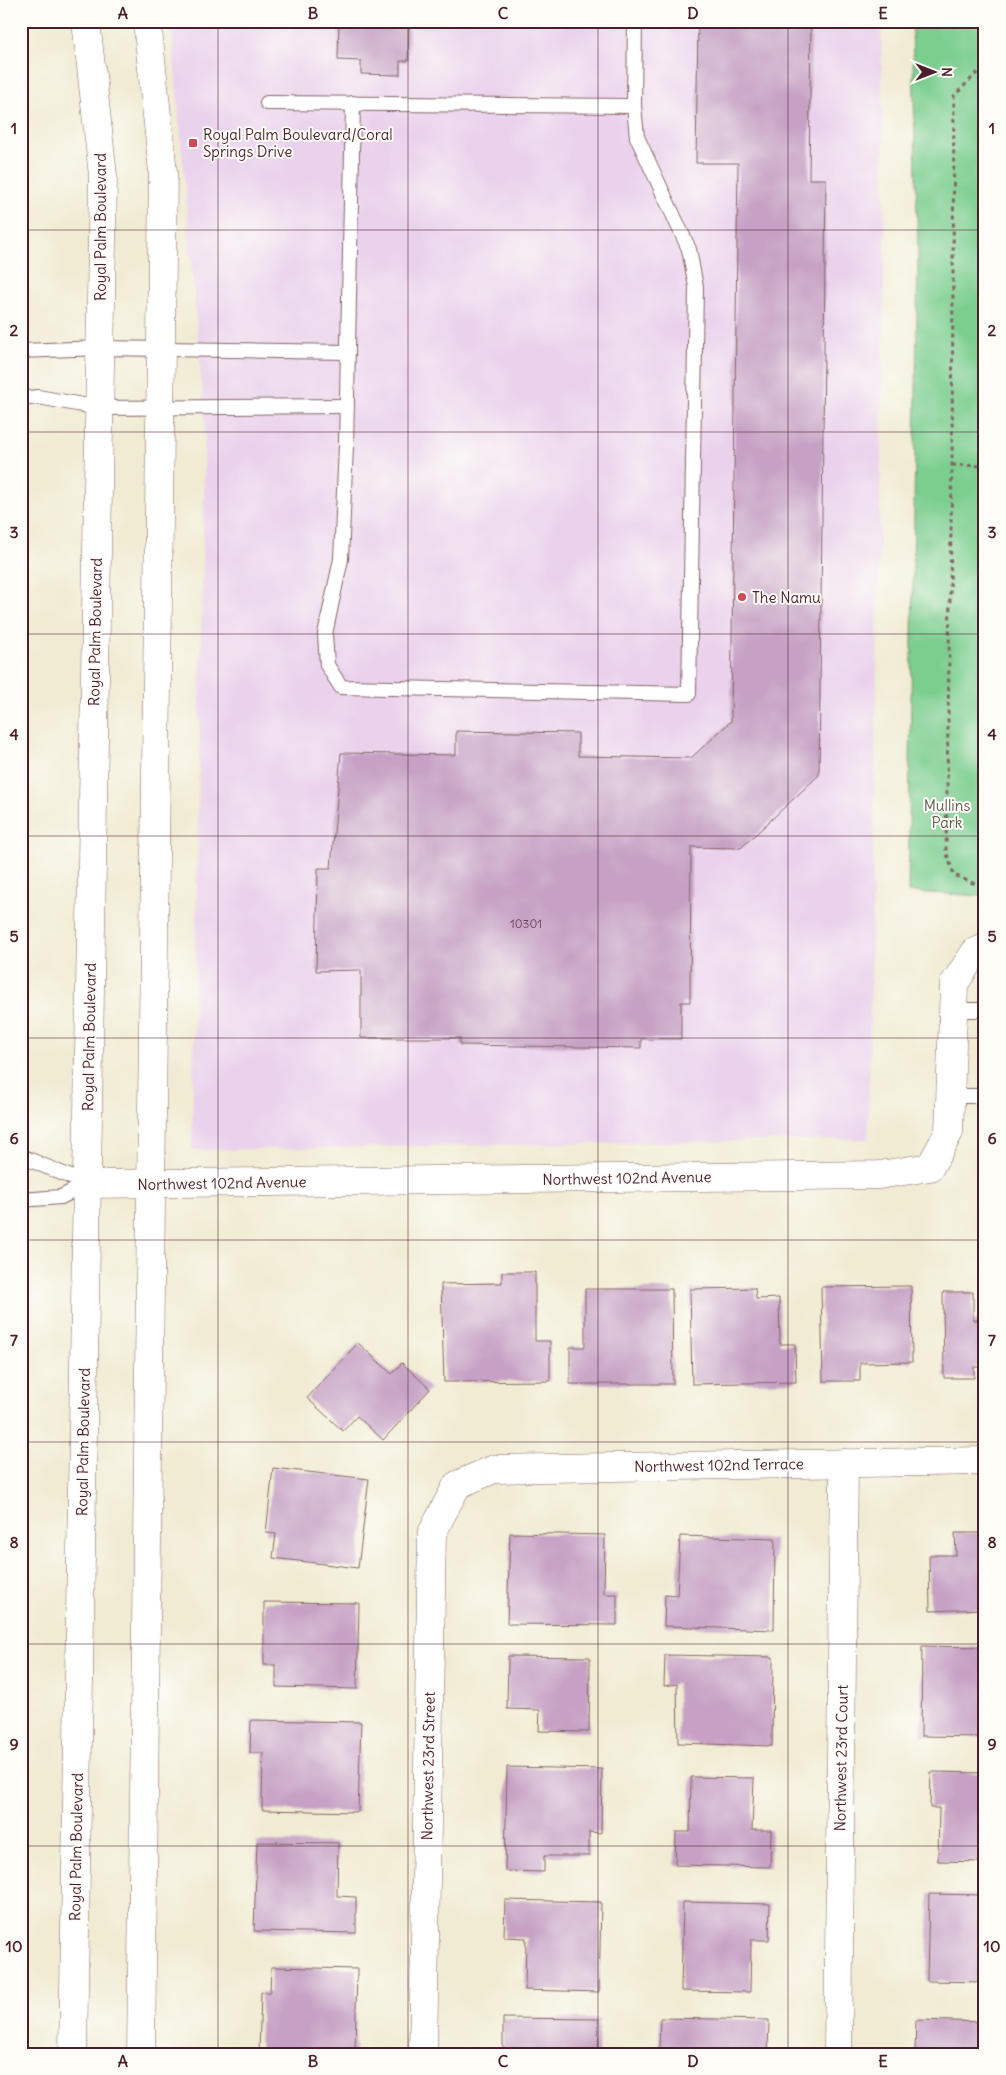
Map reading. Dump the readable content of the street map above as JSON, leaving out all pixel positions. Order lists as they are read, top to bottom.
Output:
{
  "streets": {
    "main road": [
      "Royal Palm Boulevard",
      "Northwest 102nd Avenue",
      "Northwest 102nd Terrace",
      "Northwest 23rd Court",
      "Northwest 23rd Street"
    ]
  },
  "crossings": [
    ["Royal Palm Boulevard", "Northwest 102nd Avenue"],
    ["Northwest 102nd Terrace", "Northwest 23rd Court"],
    ["Northwest 102nd Terrace", "Northwest 23rd Street"]
  ],
  "parks": ["Mullins Park"],
  "places": {
    "transit": ["Royal Palm Boulevard/Coral Springs Drive"],
    "other": ["The Namu"]
  },
  "house_numbers": ["10301"],
  "north": "right",
  "grid": {
    "columns": [
      "A",
      "B",
      "C",
      "D",
      "E"
    ],
    "rows": [
      "1",
      "2",
      "3",
      "4",
      "5",
      "6",
      "7",
      "8",
      "9",
      "10"
    ]
  }
}
